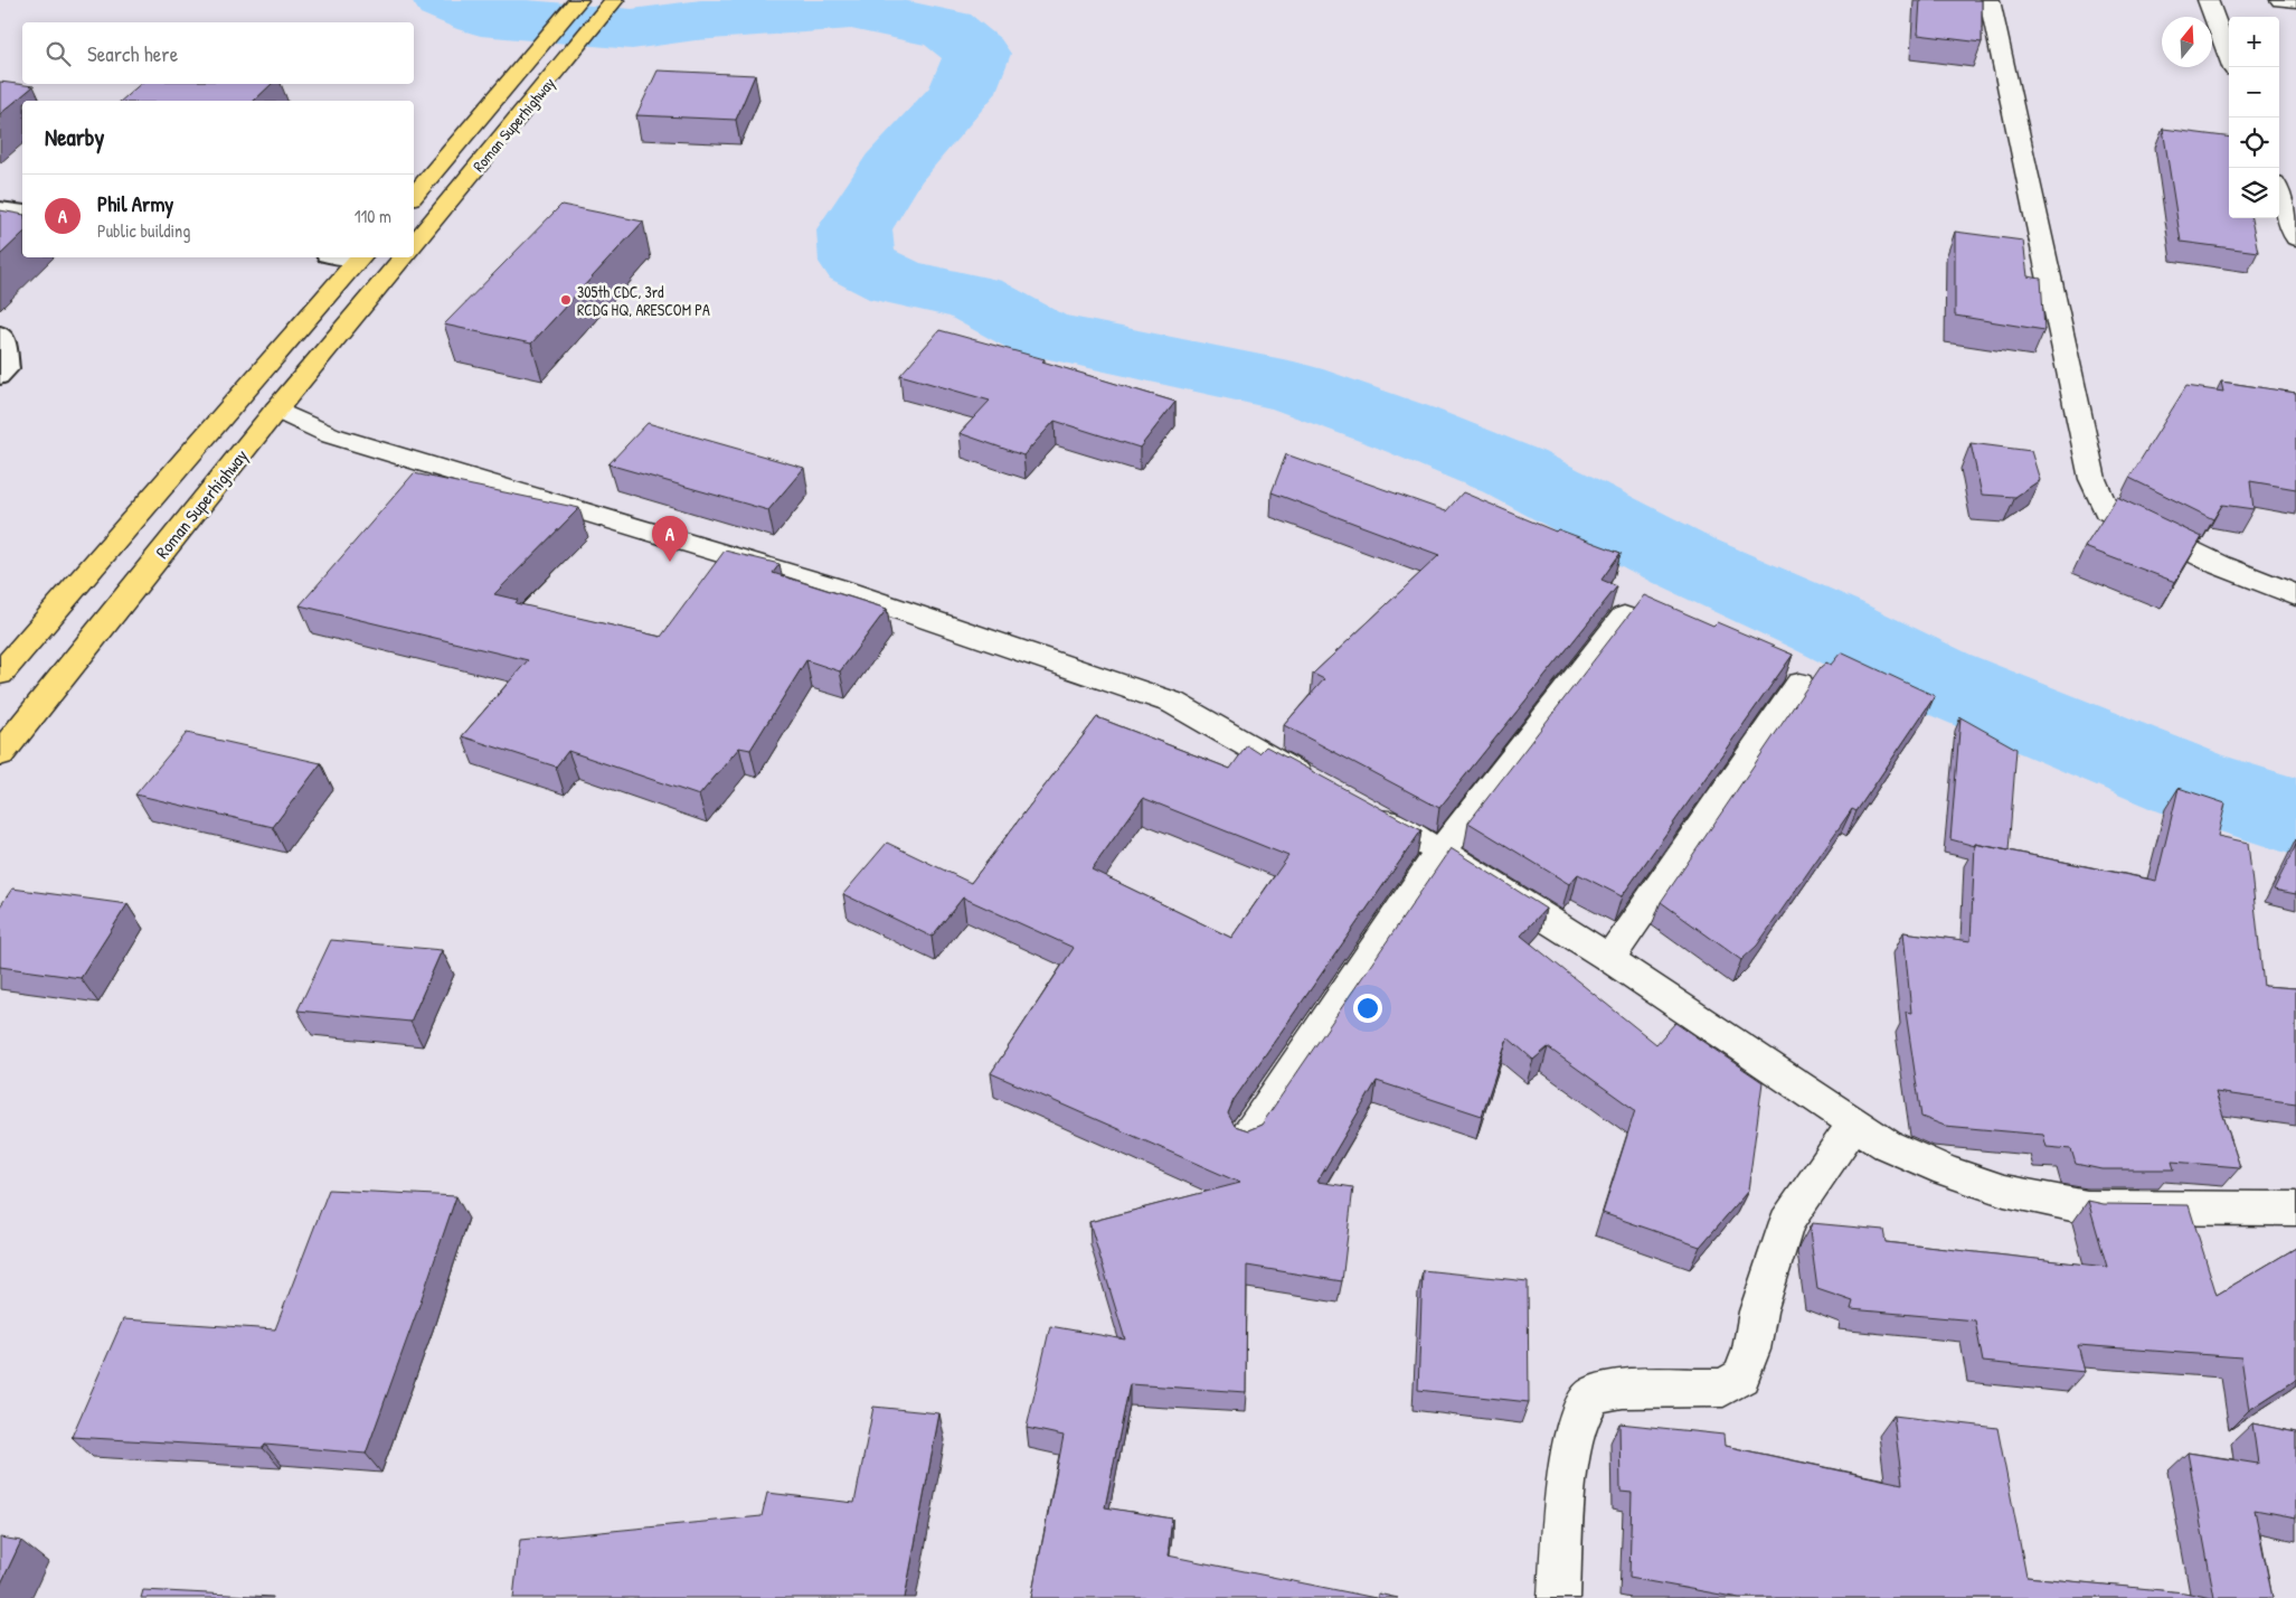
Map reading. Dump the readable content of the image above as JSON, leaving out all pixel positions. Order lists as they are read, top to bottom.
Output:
{
  "streets": {
    "main road": ["Roman Superhighway"]
  },
  "places": ["305th CDC, 3rd RCDG HQ, ARESCOM PA"],
  "north": "top",
  "page": {
    "map_buttons": ["+", "−"],
    "search": "Search here",
    "heading": "Nearby",
    "list": [
      {
        "mark": "A",
        "name": "Phil Army",
        "note": "Public building",
        "value": "110 m"
      }
    ],
    "pins": "A"
  }
}
